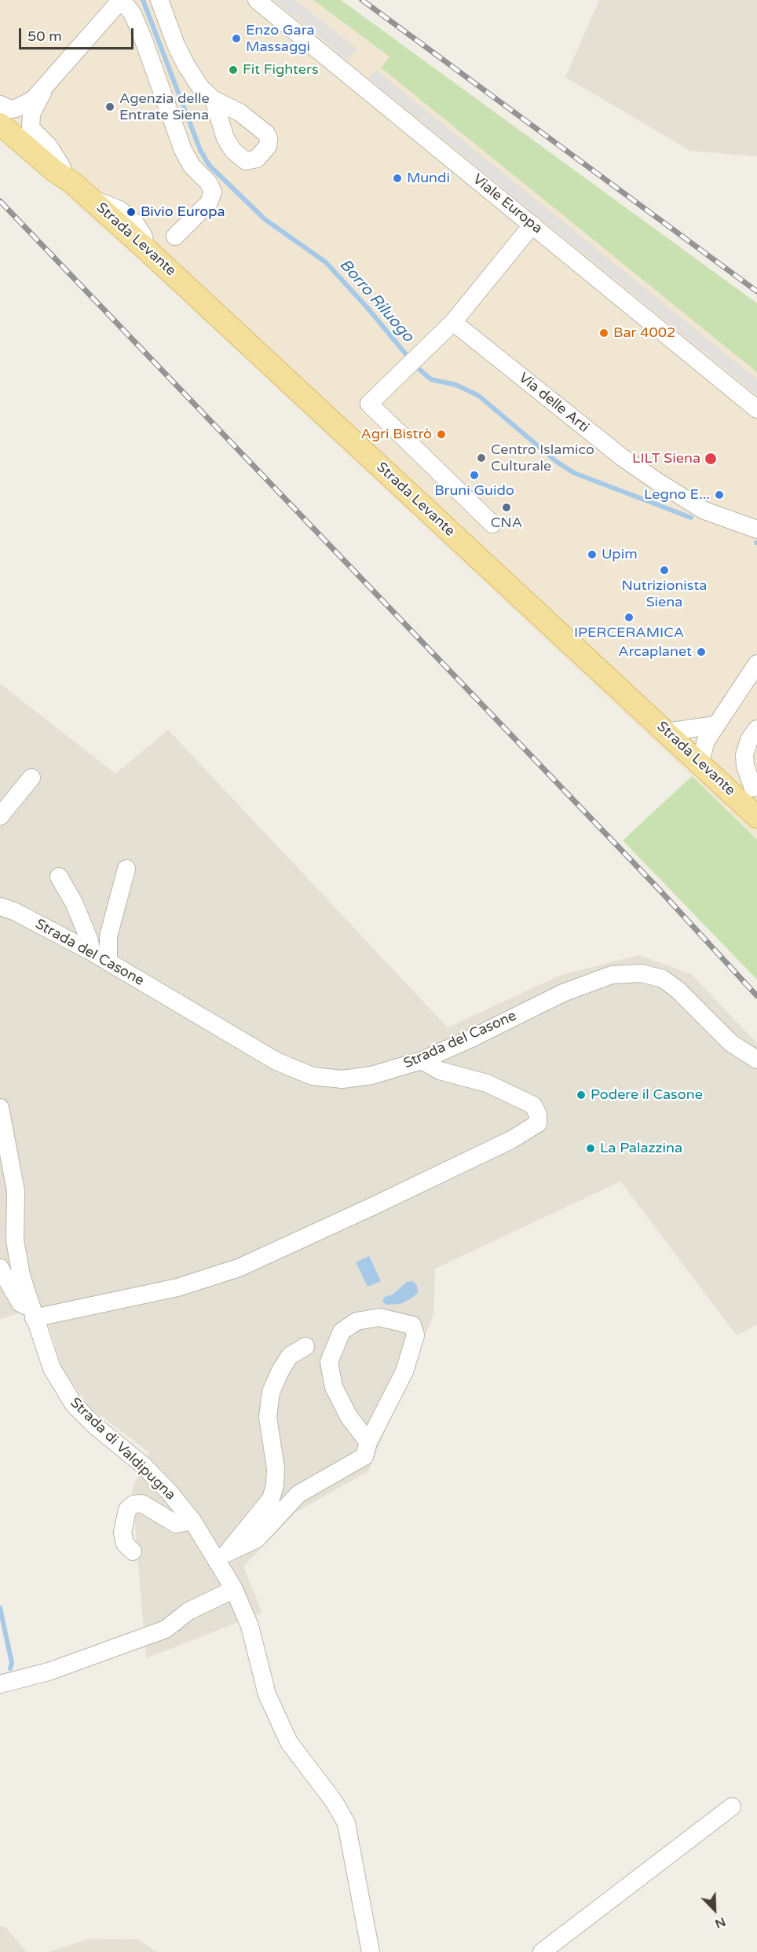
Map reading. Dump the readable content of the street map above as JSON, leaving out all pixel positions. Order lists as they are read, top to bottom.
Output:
{
  "streets": {
    "main road": ["Strada Levante"],
    "street": [
      "Viale Europa",
      "Via delle Arti",
      "Strada del Casone",
      "Strada di Valdipugna"
    ]
  },
  "water": ["Borro Riluogo"],
  "places": [
    "Enzo Gara Massaggi",
    "Fit Fighters",
    "Agenzia delle Entrate Siena",
    "Mundi",
    "Bivio Europa",
    "Bar 4002",
    "Agri Bistrò",
    "Centro Islamico Culturale",
    "LILT Siena",
    "Bruni Guido",
    "Legno E...",
    "CNA",
    "Upim",
    "Nutrizionista Siena",
    "IPERCERAMICA",
    "Arcaplanet",
    "Podere il Casone",
    "La Palazzina"
  ],
  "scale_bar": "50 m",
  "north": "bottom right"
}
